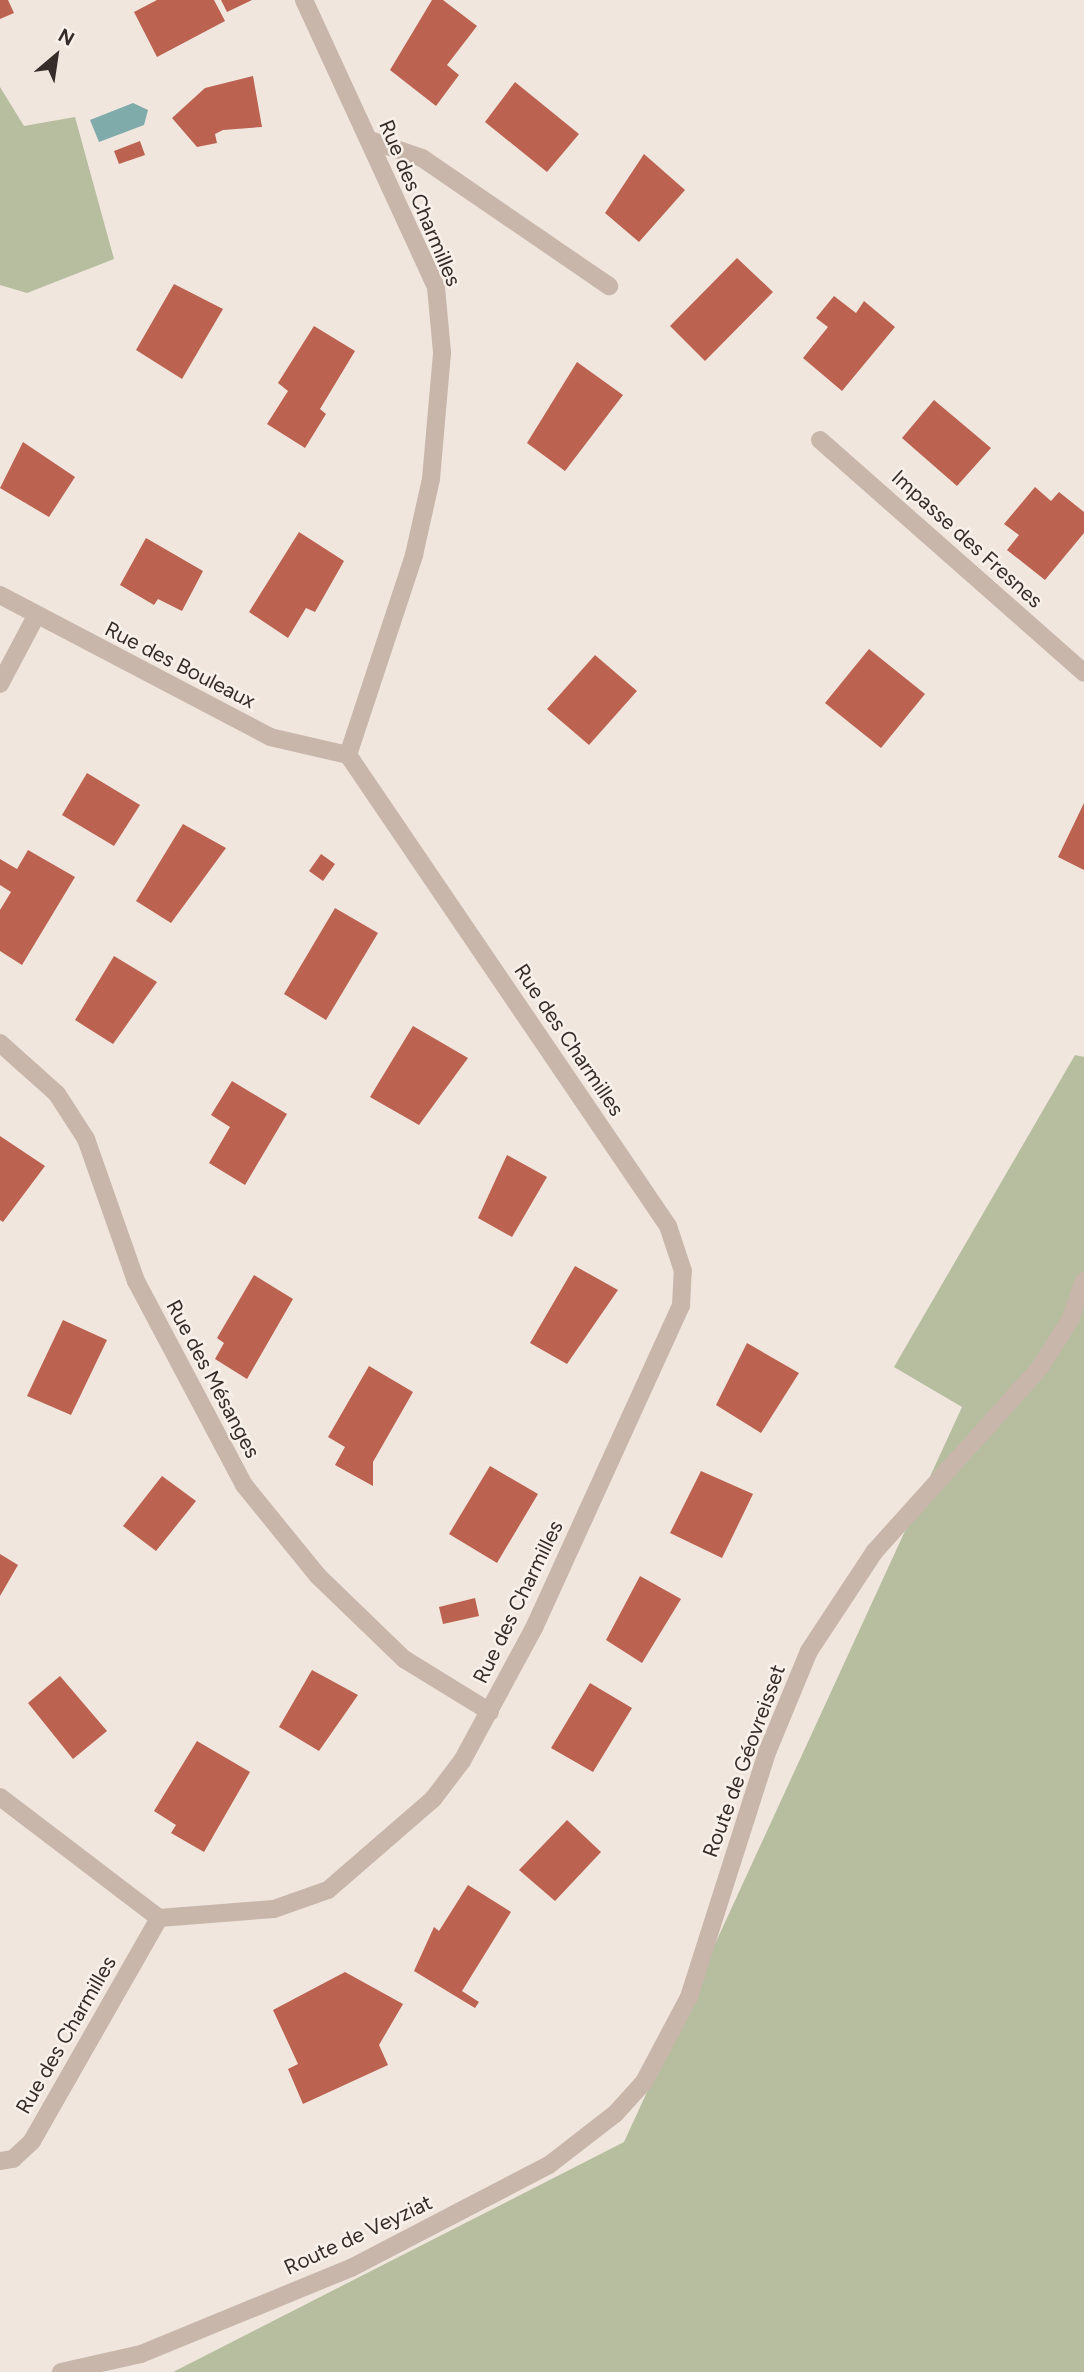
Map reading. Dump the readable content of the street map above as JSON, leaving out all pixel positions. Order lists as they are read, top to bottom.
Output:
{
  "streets": {
    "street": [
      "Rue des Charmilles",
      "Impasse des Fresnes",
      "Rue des Bouleaux",
      "Rue des Mésanges",
      "Route de Géovreisset",
      "Route de Veyziat"
    ]
  },
  "crossings": [
    ["Rue des Charmilles", "Rue des Bouleaux"],
    ["Rue des Charmilles", "Rue des Mésanges"],
    ["Route de Géovreisset", "Route de Veyziat"]
  ],
  "north": "top right"
}
